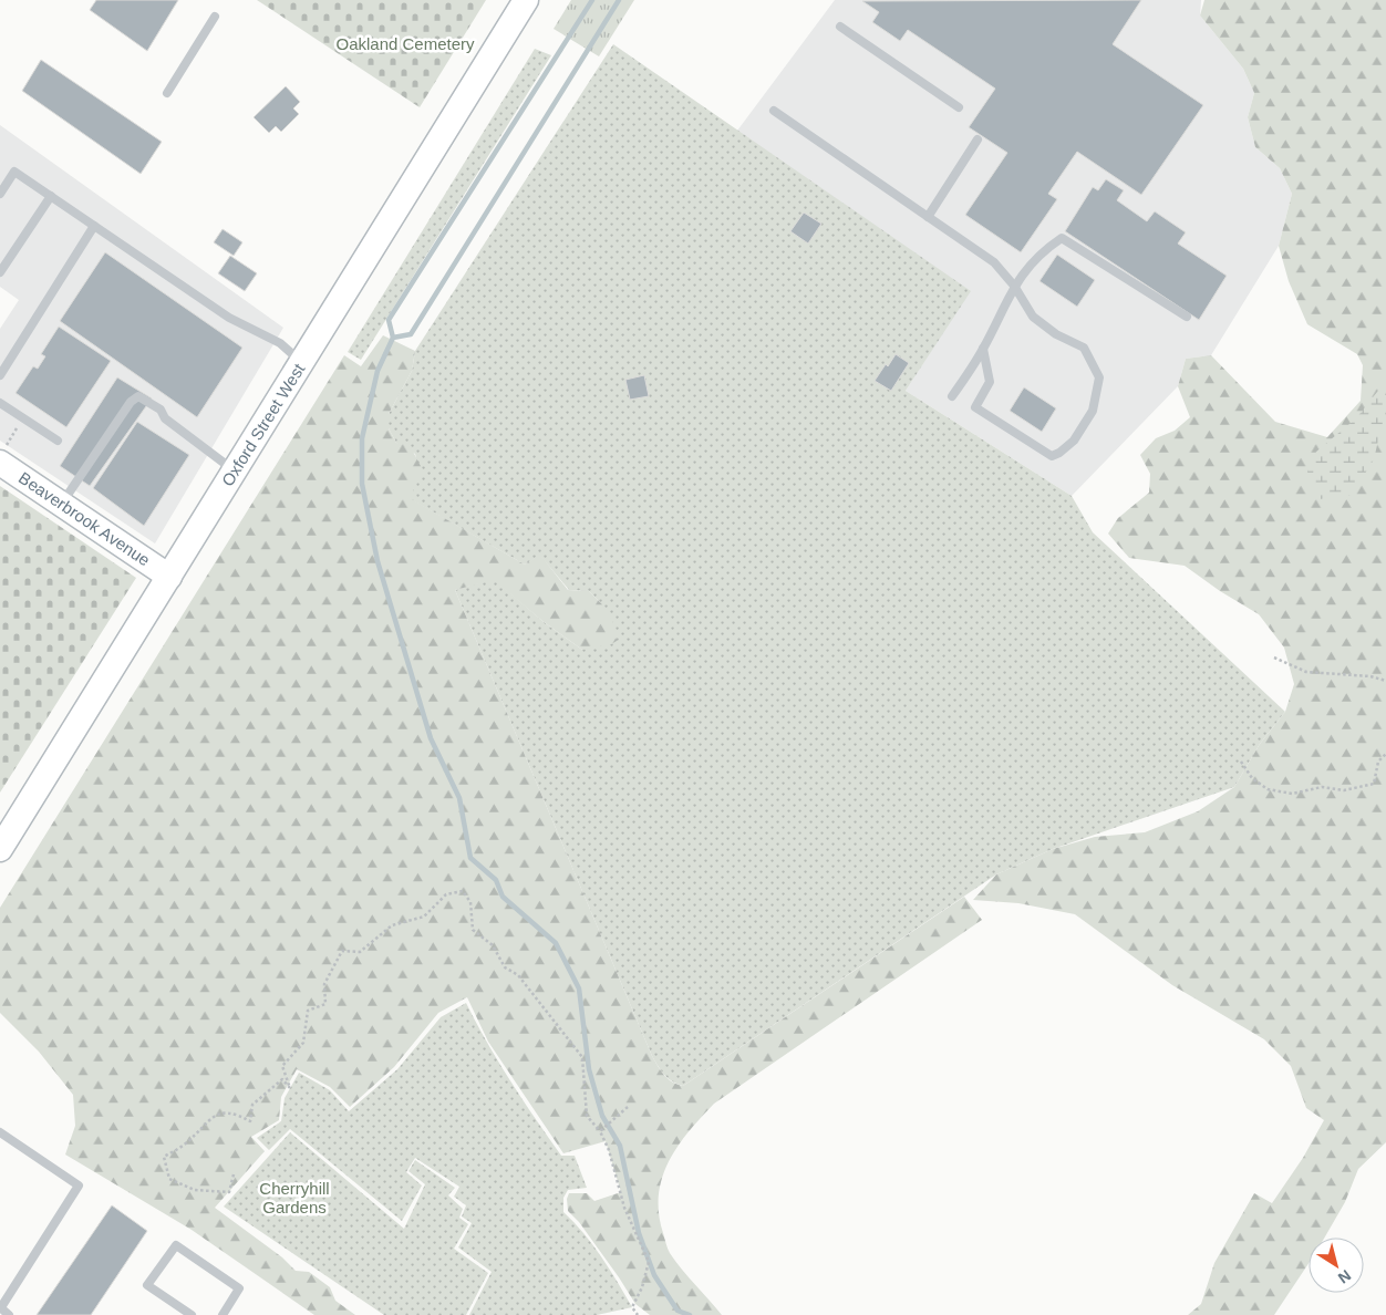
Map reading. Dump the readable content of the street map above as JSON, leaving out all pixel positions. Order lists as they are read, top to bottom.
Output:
{
  "streets": {
    "main road": ["Oxford Street West", "Beaverbrook Avenue"]
  },
  "crossings": [
    ["Oxford Street West", "Beaverbrook Avenue"]
  ],
  "parks": ["Oakland Cemetery", "Cherryhill Gardens"],
  "north": "bottom right"
}
